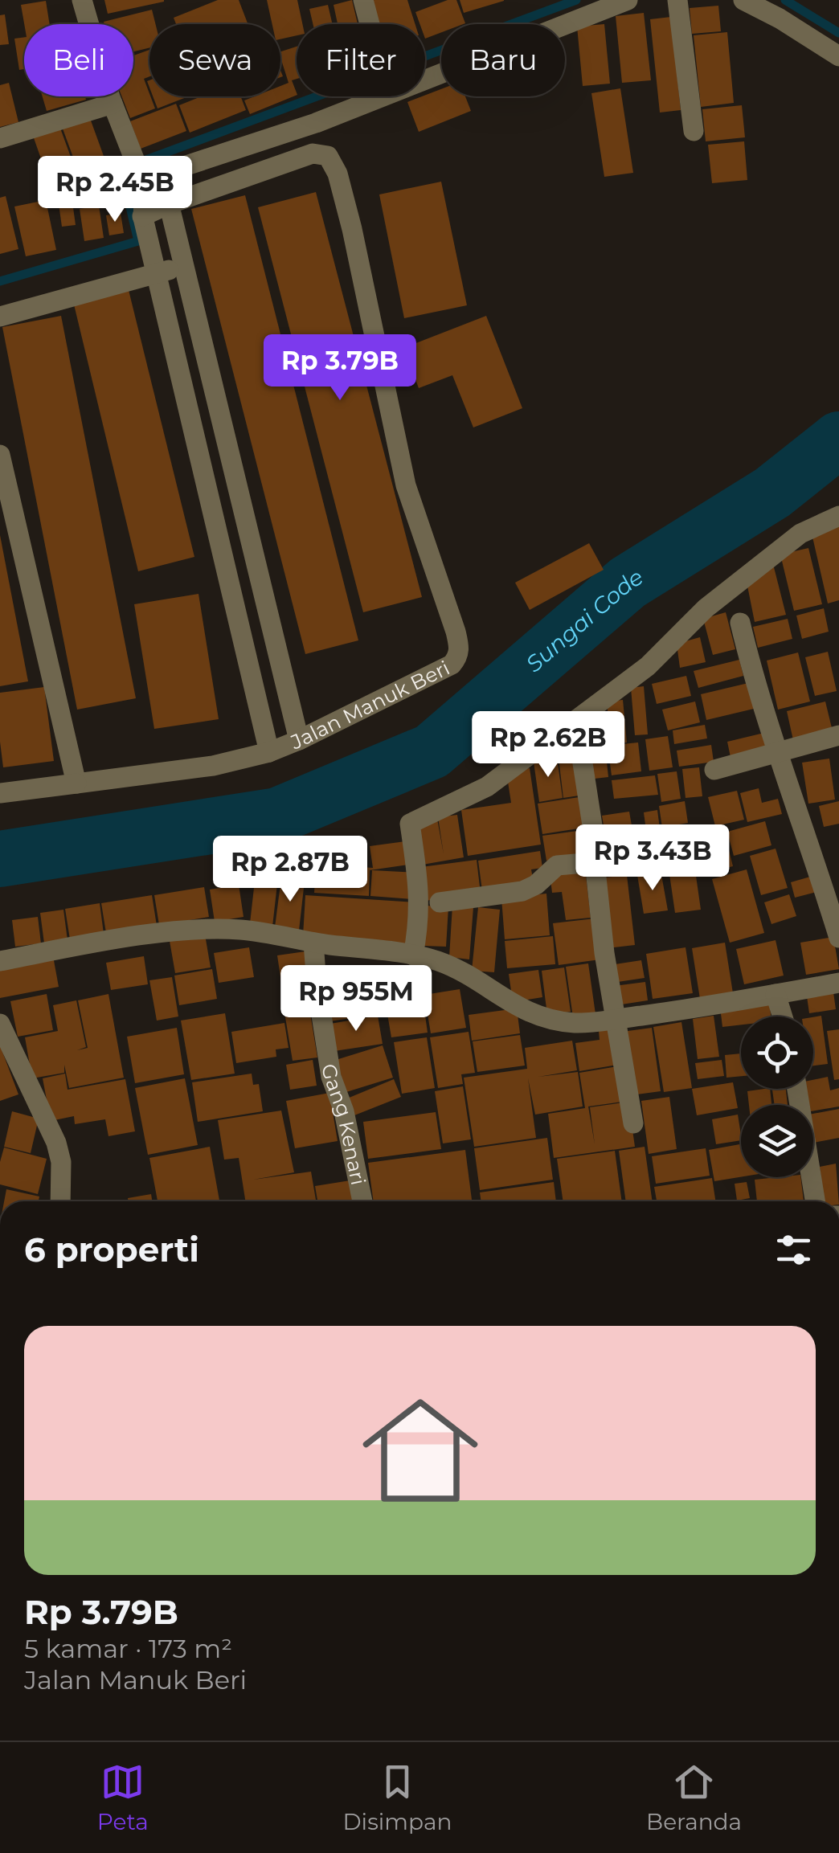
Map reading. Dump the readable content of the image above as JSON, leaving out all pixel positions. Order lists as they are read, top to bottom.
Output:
{
  "streets": {
    "street": ["Jalan Manuk Beri", "Gang Kenari"]
  },
  "water": ["Sungai Code"],
  "page": {
    "chip": [
      "Beli",
      "Sewa",
      "Filter",
      "Baru"
    ],
    "price": [
      "Rp 2.45B",
      "Rp 3.79B",
      "Rp 2.62B",
      "Rp 3.43B",
      "Rp 2.87B",
      "Rp 955M"
    ],
    "heading": "6 properti",
    "list": [
      {
        "name": "Rp 3.79B",
        "note": "5 kamar · 173 m² · Jalan Manuk Beri"
      }
    ],
    "tabs": ["Peta", "Disimpan", "Beranda"]
  }
}
